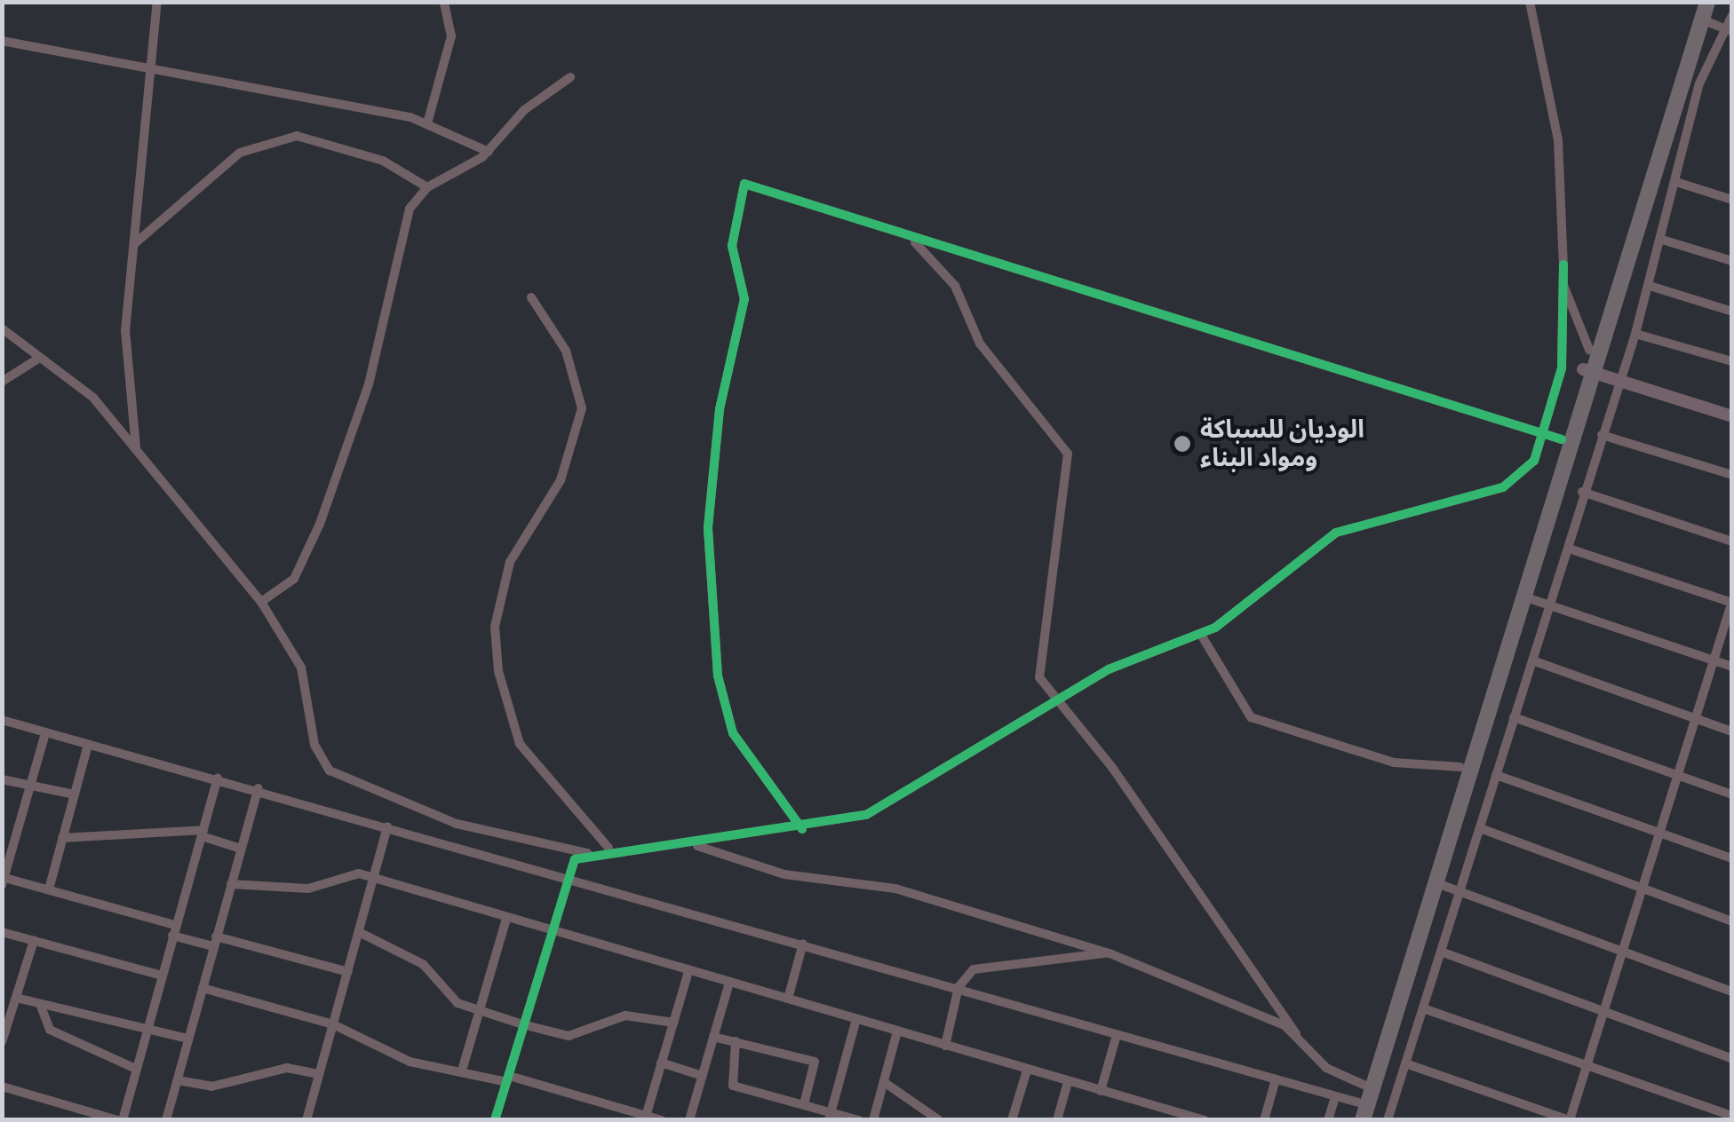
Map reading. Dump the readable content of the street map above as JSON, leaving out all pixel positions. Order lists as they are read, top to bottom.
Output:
{
  "places": ["الوديان للسباكة ومواد البناء"]
}
